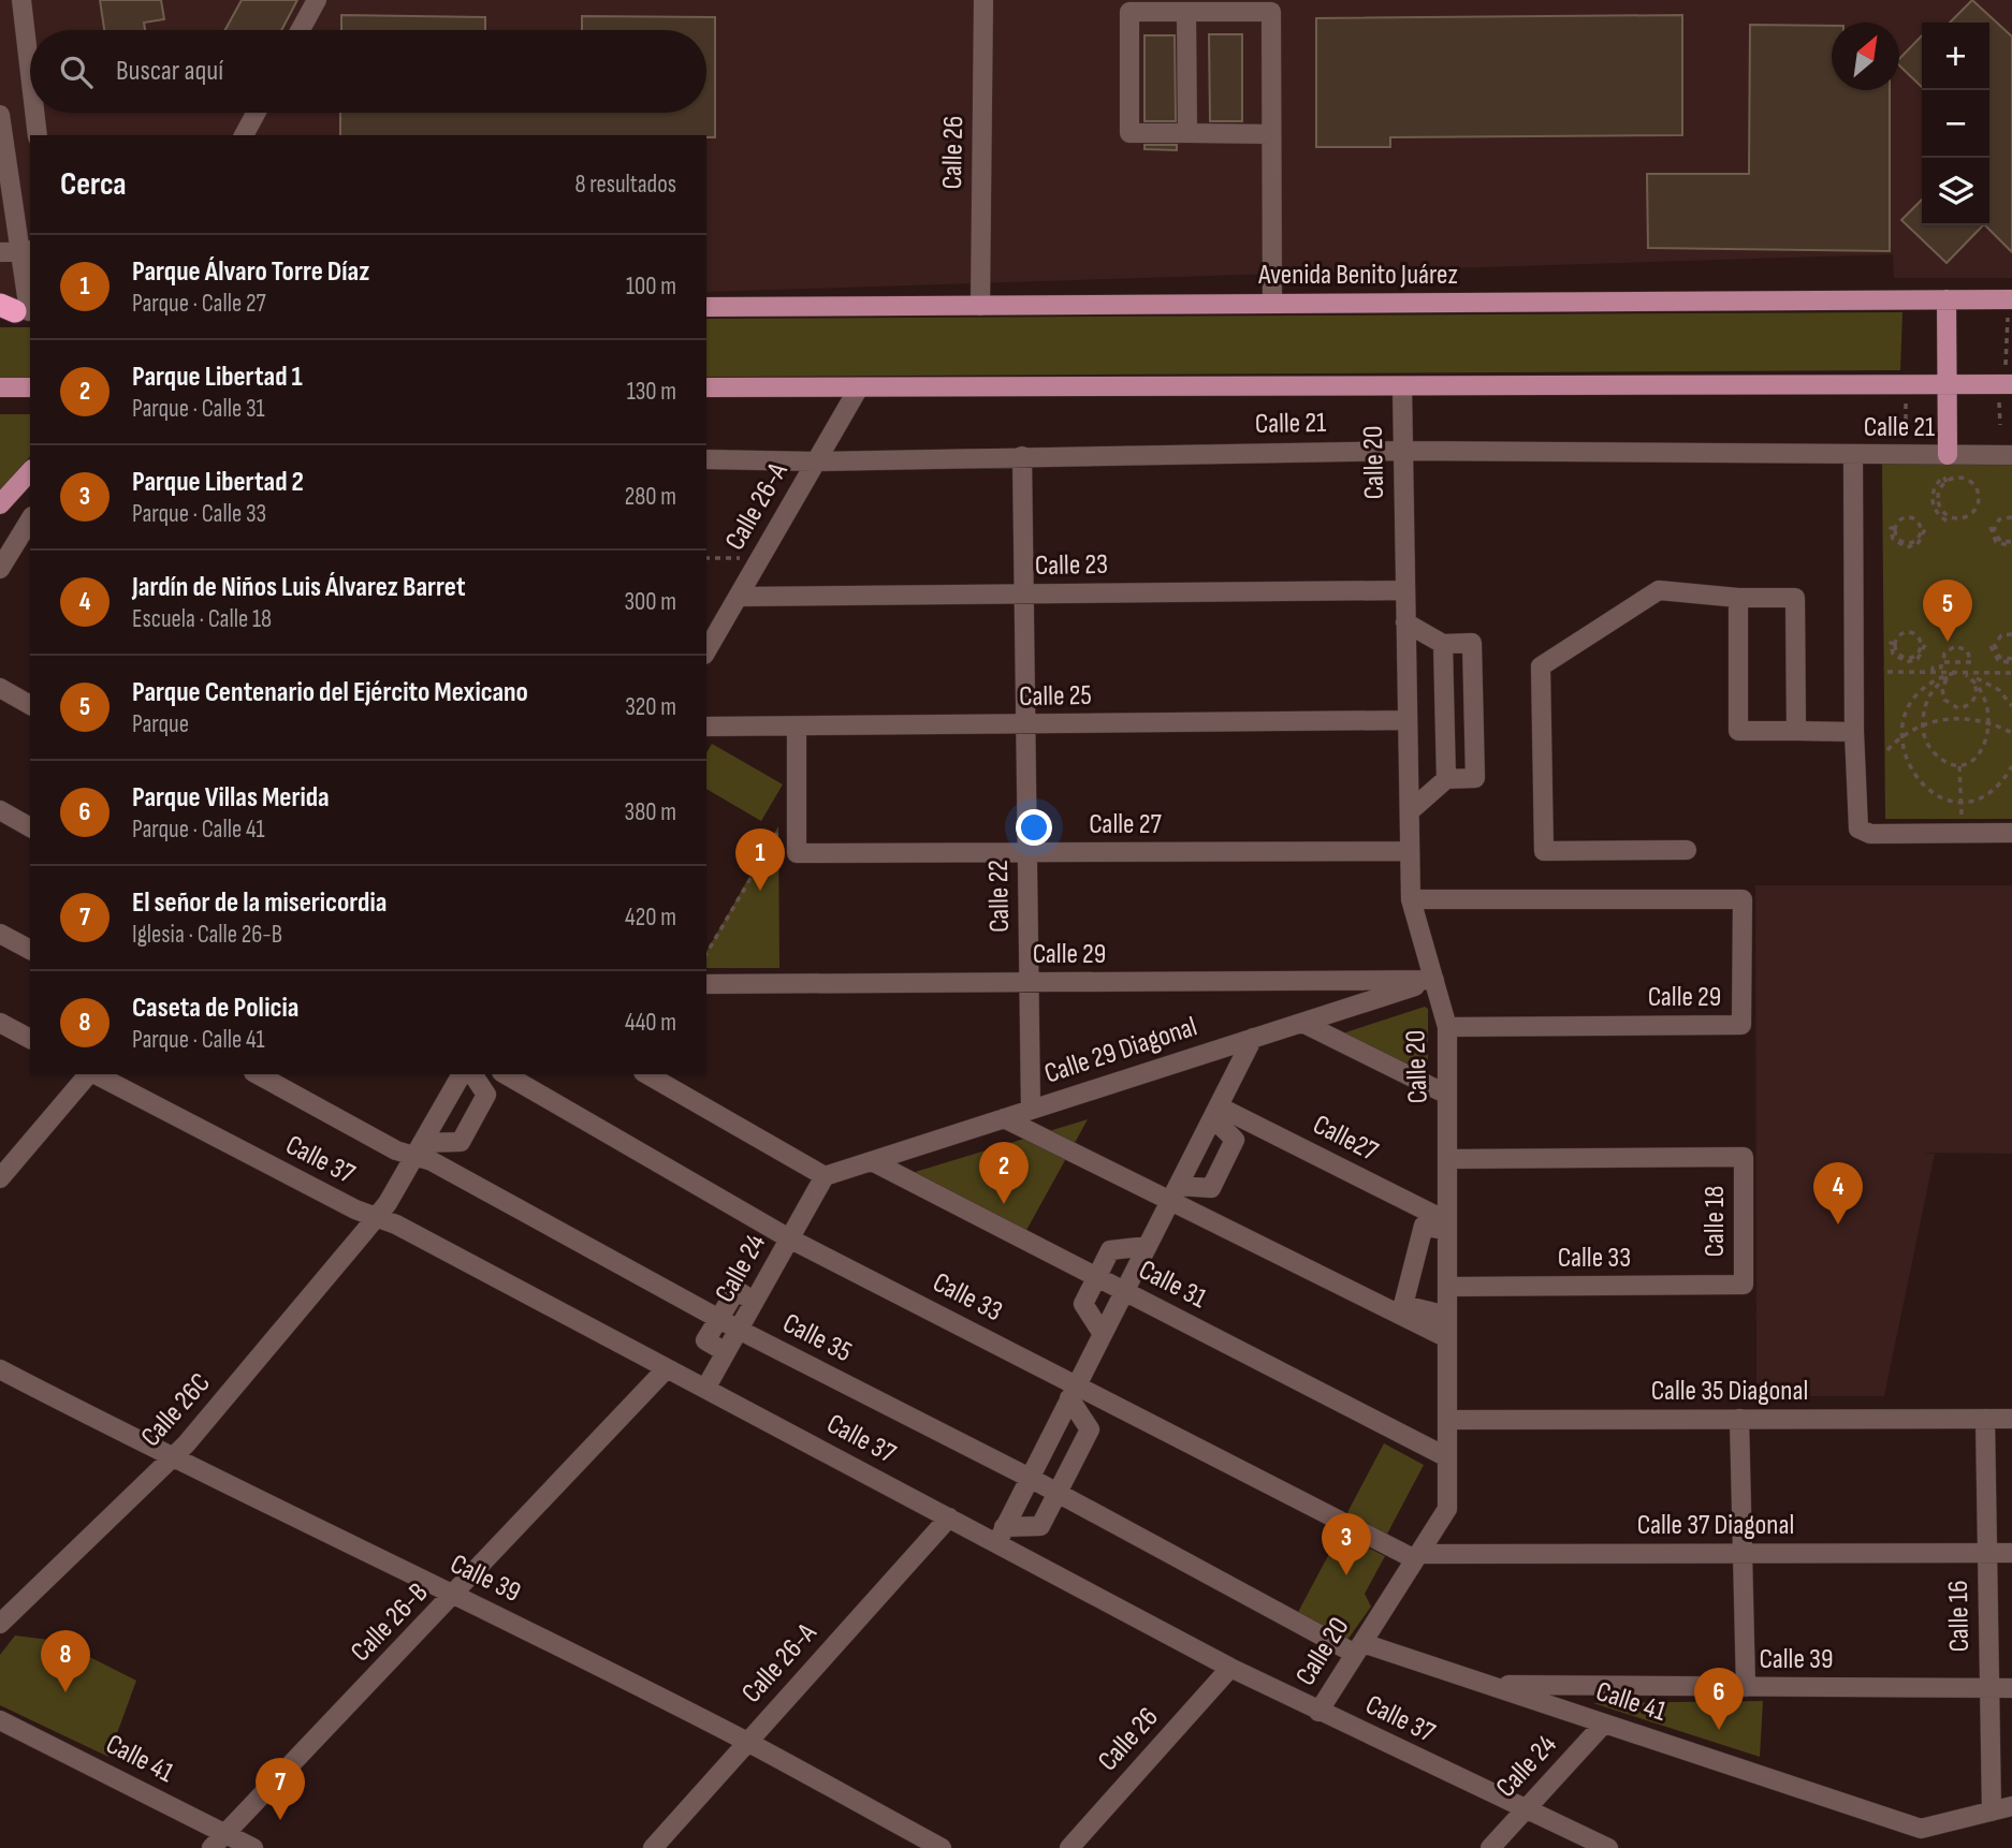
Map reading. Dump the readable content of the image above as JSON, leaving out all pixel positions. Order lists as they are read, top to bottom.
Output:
{
  "streets": {
    "main road": ["Avenida Benito Juárez"],
    "street": [
      "Calle 26",
      "Calle 21",
      "Calle 20",
      "Calle 26-A",
      "Calle 23",
      "Calle 25",
      "Calle 27",
      "Calle 22",
      "Calle 29",
      "Calle 29 Diagonal",
      "Calle27",
      "Calle 37",
      "Calle 18",
      "Calle 33",
      "Calle 24",
      "Calle 31",
      "Calle 35",
      "Calle 35 Diagonal",
      "Calle 26C",
      "Calle 37 Diagonal",
      "Calle 39",
      "Calle 16",
      "Calle 26-B",
      "Calle 41"
    ]
  },
  "crossings": [
    ["Calle 26", "Avenida Benito Juárez"],
    ["Calle 26", "Calle 37"],
    ["Calle 21", "Calle 20"],
    ["Calle 21", "Calle 26-A"],
    ["Calle 21", "Calle 22"],
    ["Calle 20", "Calle 23"],
    ["Calle 20", "Calle 25"],
    ["Calle 20", "Calle 27"],
    ["Calle 20", "Calle 29"],
    ["Calle 20", "Calle 29 Diagonal"],
    ["Calle 20", "Calle27"],
    ["Calle 20", "Calle 37"],
    ["Calle 20", "Calle 18"],
    ["Calle 20", "Calle 33"],
    ["Calle 20", "Calle 31"],
    ["Calle 20", "Calle 35"],
    ["Calle 20", "Calle 35 Diagonal"],
    ["Calle 20", "Calle 37 Diagonal"],
    ["Calle 20", "Calle 41"],
    ["Calle 26-A", "Calle 23"],
    ["Calle 26-A", "Calle 37"],
    ["Calle 26-A", "Calle 39"],
    ["Calle 23", "Calle 22"],
    ["Calle 25", "Calle 27"],
    ["Calle 25", "Calle 22"],
    ["Calle 27", "Calle 22"],
    ["Calle 22", "Calle 29"],
    ["Calle 22", "Calle 29 Diagonal"],
    ["Calle 29", "Calle 29 Diagonal"],
    ["Calle 29 Diagonal", "Calle 24"],
    ["Calle 29 Diagonal", "Calle 31"],
    ["Calle 37", "Calle 24"],
    ["Calle 37", "Calle 26C"],
    ["Calle 37", "Calle 26-B"],
    ["Calle 18", "Calle 33"],
    ["Calle 33", "Calle 24"],
    ["Calle 33", "Calle 37 Diagonal"],
    ["Calle 24", "Calle 35"],
    ["Calle 24", "Calle 41"],
    ["Calle 35", "Calle 41"],
    ["Calle 35 Diagonal", "Calle 16"],
    ["Calle 26C", "Calle 39"],
    ["Calle 37 Diagonal", "Calle 16"],
    ["Calle 39", "Calle 16"],
    ["Calle 39", "Calle 26-B"],
    ["Calle 39", "Calle 41"],
    ["Calle 16", "Calle 41"],
    ["Calle 26-B", "Calle 41"]
  ],
  "north": "top right",
  "page": {
    "map_buttons": ["+", "−"],
    "search": "Buscar aquí",
    "heading": ["Cerca", "8 resultados"],
    "list": [
      {
        "mark": "1",
        "name": "Parque Álvaro Torre Díaz",
        "note": "Parque · Calle 27",
        "value": "100 m"
      },
      {
        "mark": "2",
        "name": "Parque Libertad 1",
        "note": "Parque · Calle 31",
        "value": "130 m"
      },
      {
        "mark": "3",
        "name": "Parque Libertad 2",
        "note": "Parque · Calle 33",
        "value": "280 m"
      },
      {
        "mark": "4",
        "name": "Jardín de Niños Luis Álvarez Barret",
        "note": "Escuela · Calle 18",
        "value": "300 m"
      },
      {
        "mark": "5",
        "name": "Parque Centenario del Ejército Mexicano",
        "note": "Parque",
        "value": "320 m"
      },
      {
        "mark": "6",
        "name": "Parque Villas Merida",
        "note": "Parque · Calle 41",
        "value": "380 m"
      },
      {
        "mark": "7",
        "name": "El señor de la misericordia",
        "note": "Iglesia · Calle 26-B",
        "value": "420 m"
      },
      {
        "mark": "8",
        "name": "Caseta de Policia",
        "note": "Parque · Calle 41",
        "value": "440 m"
      }
    ],
    "pins": [
      "5",
      "1",
      "2",
      "4",
      "3",
      "8",
      "6",
      "7"
    ]
  }
}
